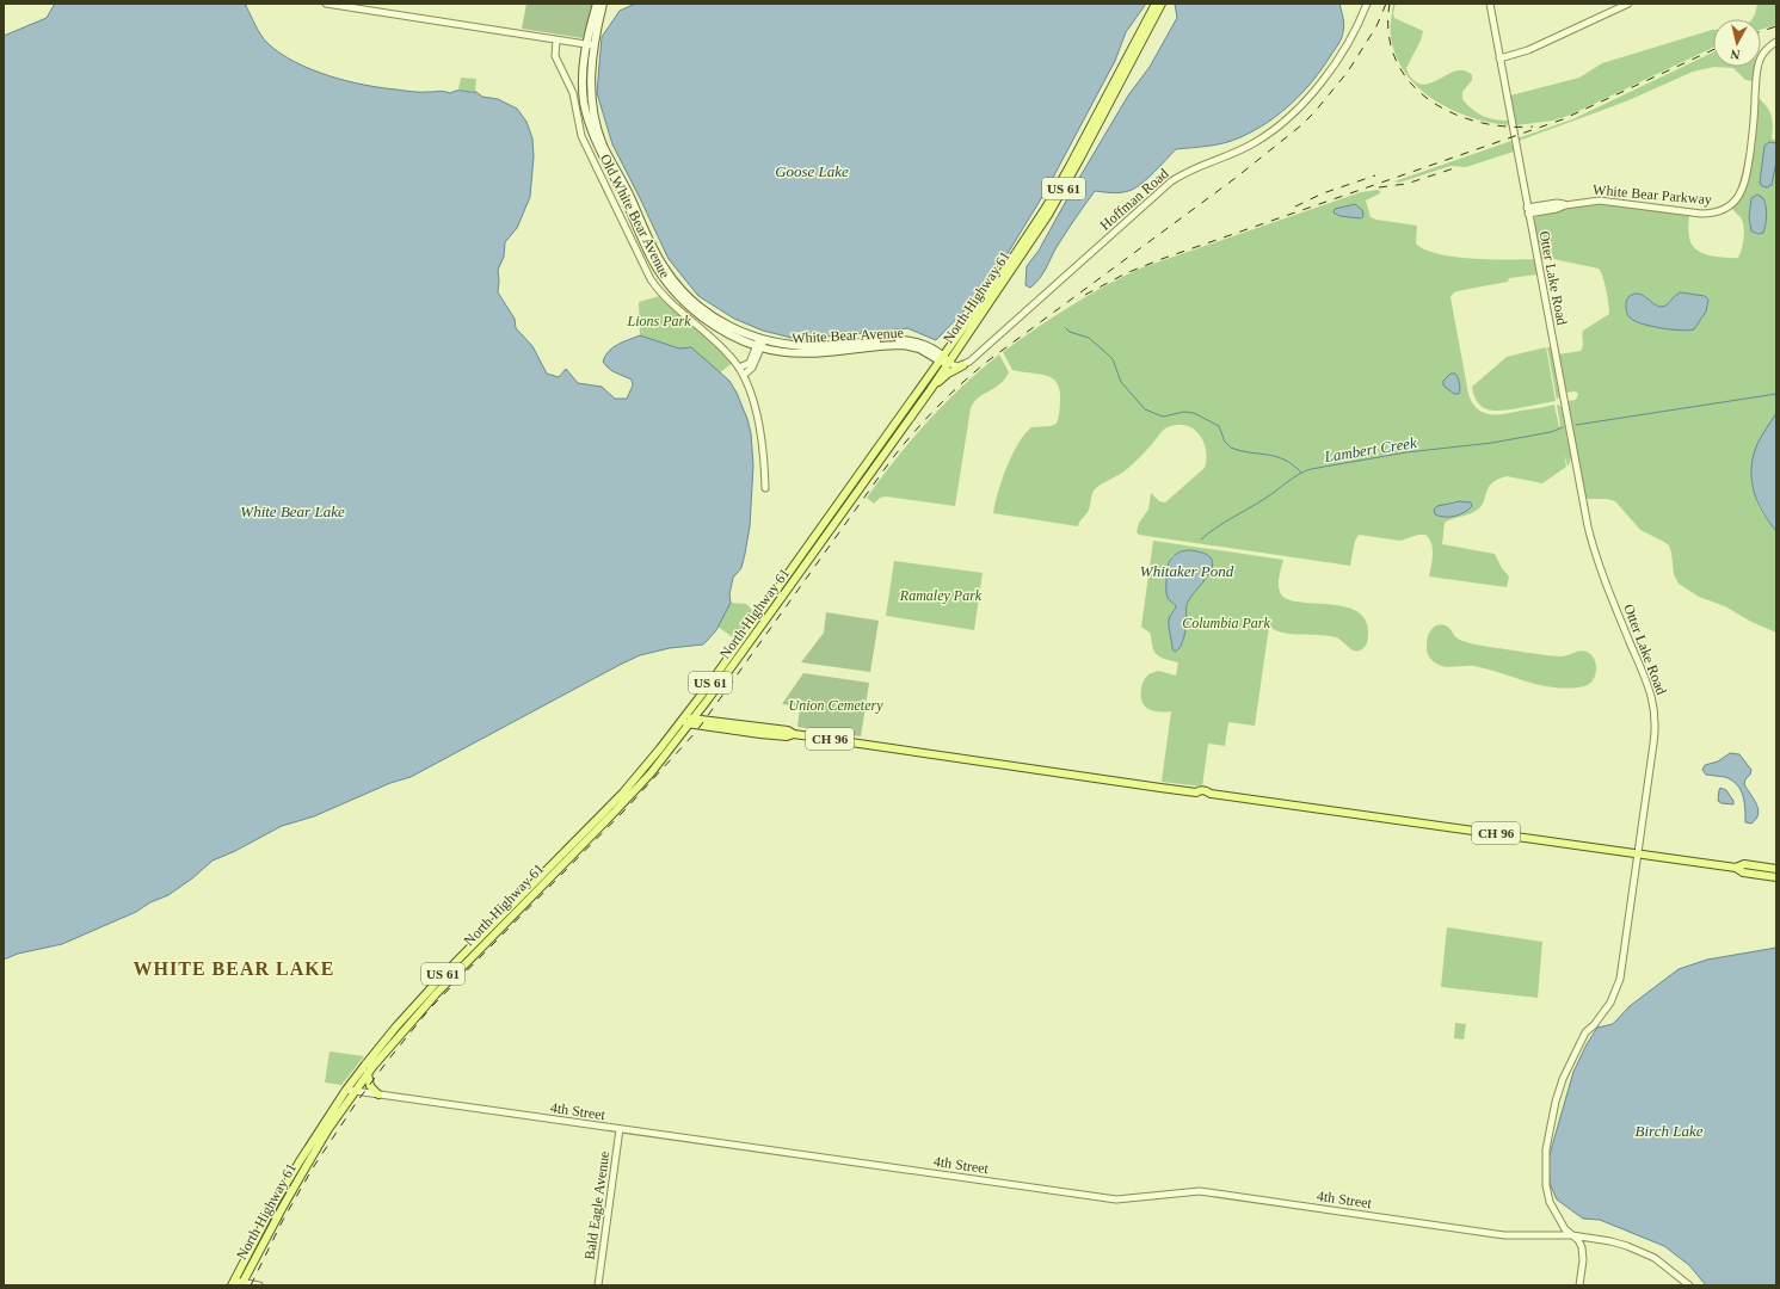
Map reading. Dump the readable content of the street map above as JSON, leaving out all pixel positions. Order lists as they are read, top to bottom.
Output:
{
  "streets": {
    "main road": [
      "US 61",
      "North Highway 61",
      "White Bear Avenue",
      "CH 96"
    ],
    "street": [
      "White Bear Parkway",
      "Hoffman Road",
      "Old White Bear Avenue",
      "Otter Lake Road",
      "4th Street",
      "Bald Eagle Avenue"
    ]
  },
  "crossings": [
    ["US 61", "North Highway 61"],
    ["US 61", "White Bear Avenue"],
    ["White Bear Parkway", "Otter Lake Road"],
    ["Otter Lake Road", "CH 96"],
    ["Otter Lake Road", "4th Street"],
    ["North Highway 61", "White Bear Avenue"],
    ["North Highway 61", "CH 96"],
    ["North Highway 61", "4th Street"],
    ["4th Street", "Bald Eagle Avenue"]
  ],
  "districts": ["WHITE BEAR LAKE"],
  "water": [
    "Goose Lake",
    "Lambert Creek",
    "White Bear Lake",
    "Whitaker Pond",
    "Birch Lake"
  ],
  "parks": [
    "Lions Park",
    "Ramaley Park",
    "Columbia Park",
    "Union Cemetery"
  ],
  "north": "bottom"
}
